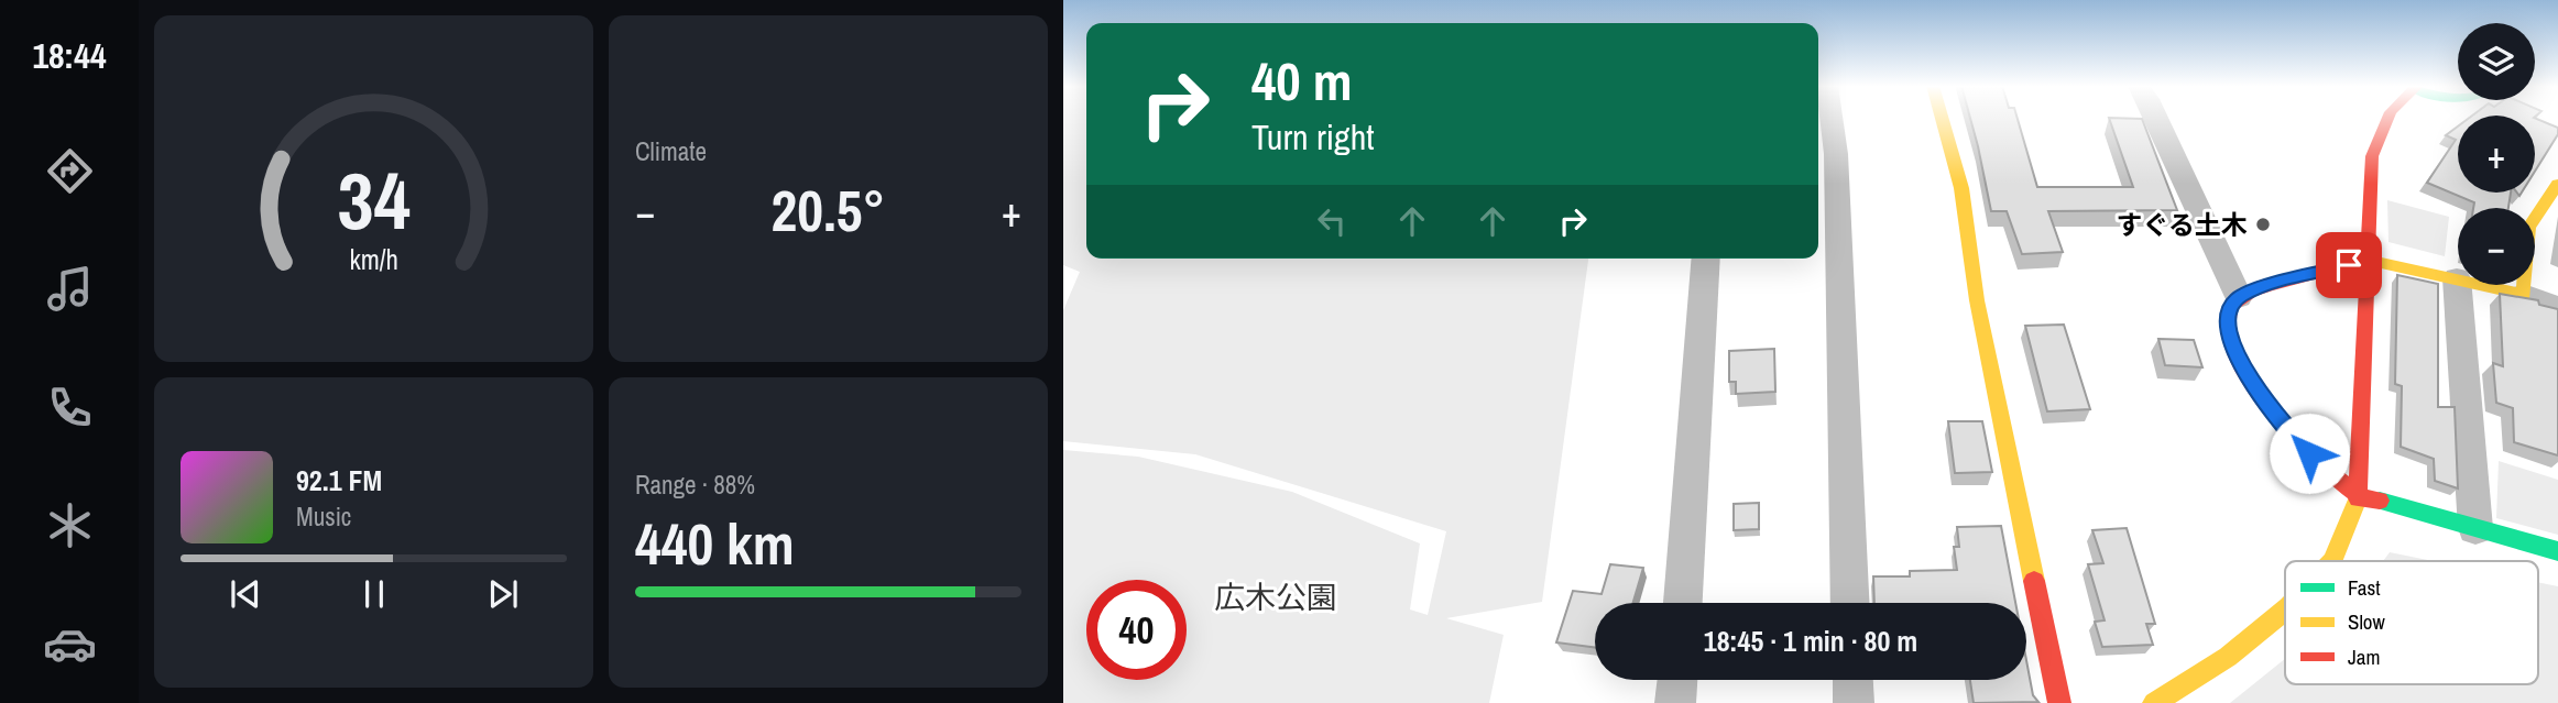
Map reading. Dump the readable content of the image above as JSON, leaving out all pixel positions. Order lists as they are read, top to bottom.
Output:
{
  "parks": ["広木公園"],
  "places": ["すぐる土木"],
  "legend": ["Fast", "Slow", "Jam"],
  "page": {
    "tabs": "18:44",
    "tile": [
      "Climate",
      ["Range · 88%", "440 km"]
    ],
    "map_buttons": ["+", "−"],
    "turn": ["40 m", "Turn right"],
    "heat": ["−", "20.5°", "+"],
    "song": ["92.1 FM", "Music"],
    "limit": "40",
    "trip": "18:45 · 1 min · 80 m",
    "gauge": ["34", "km/h"]
  }
}
